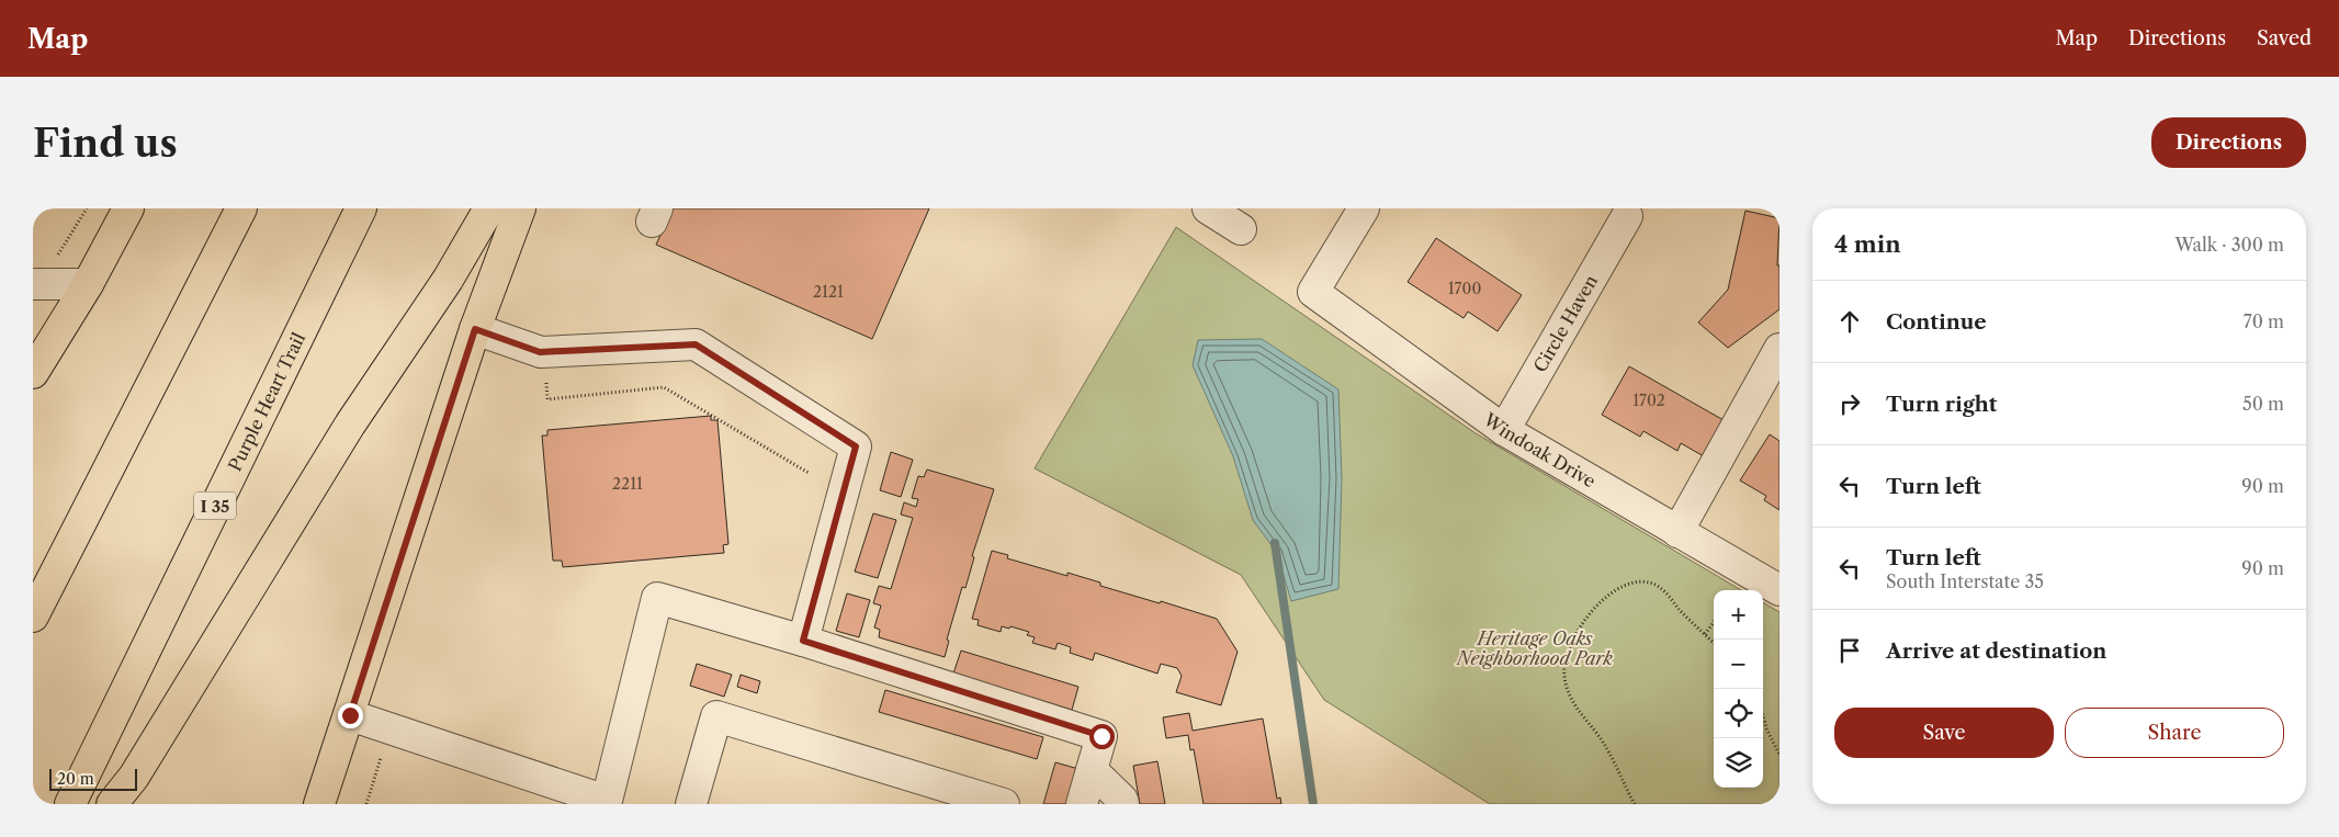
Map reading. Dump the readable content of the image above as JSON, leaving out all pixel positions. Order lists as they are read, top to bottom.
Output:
{
  "streets": {
    "main road": ["Purple Heart Trail", "I 35"],
    "street": ["Circle Haven", "Windoak Drive"]
  },
  "crossings": [
    ["Circle Haven", "Windoak Drive"]
  ],
  "parks": ["Heritage Oaks Neighborhood Park"],
  "house_numbers": [
    "1700",
    "2121",
    "1702",
    "2211"
  ],
  "scale_bar": "20 m",
  "page": {
    "header": "Map",
    "nav": ["Map", "Directions", "Saved"],
    "buttons": [
      "Directions",
      ["Save", "Share"]
    ],
    "title": "Find us",
    "heading": ["4 min", "Walk · 300 m"],
    "list": [
      ["Continue", "70 m"],
      ["Turn right", "50 m"],
      ["Turn left", "90 m"],
      ["Turn left", "South Interstate 35", "90 m"],
      "Arrive at destination"
    ],
    "map_buttons": ["+", "−"],
    "scale": "20 m"
  }
}
